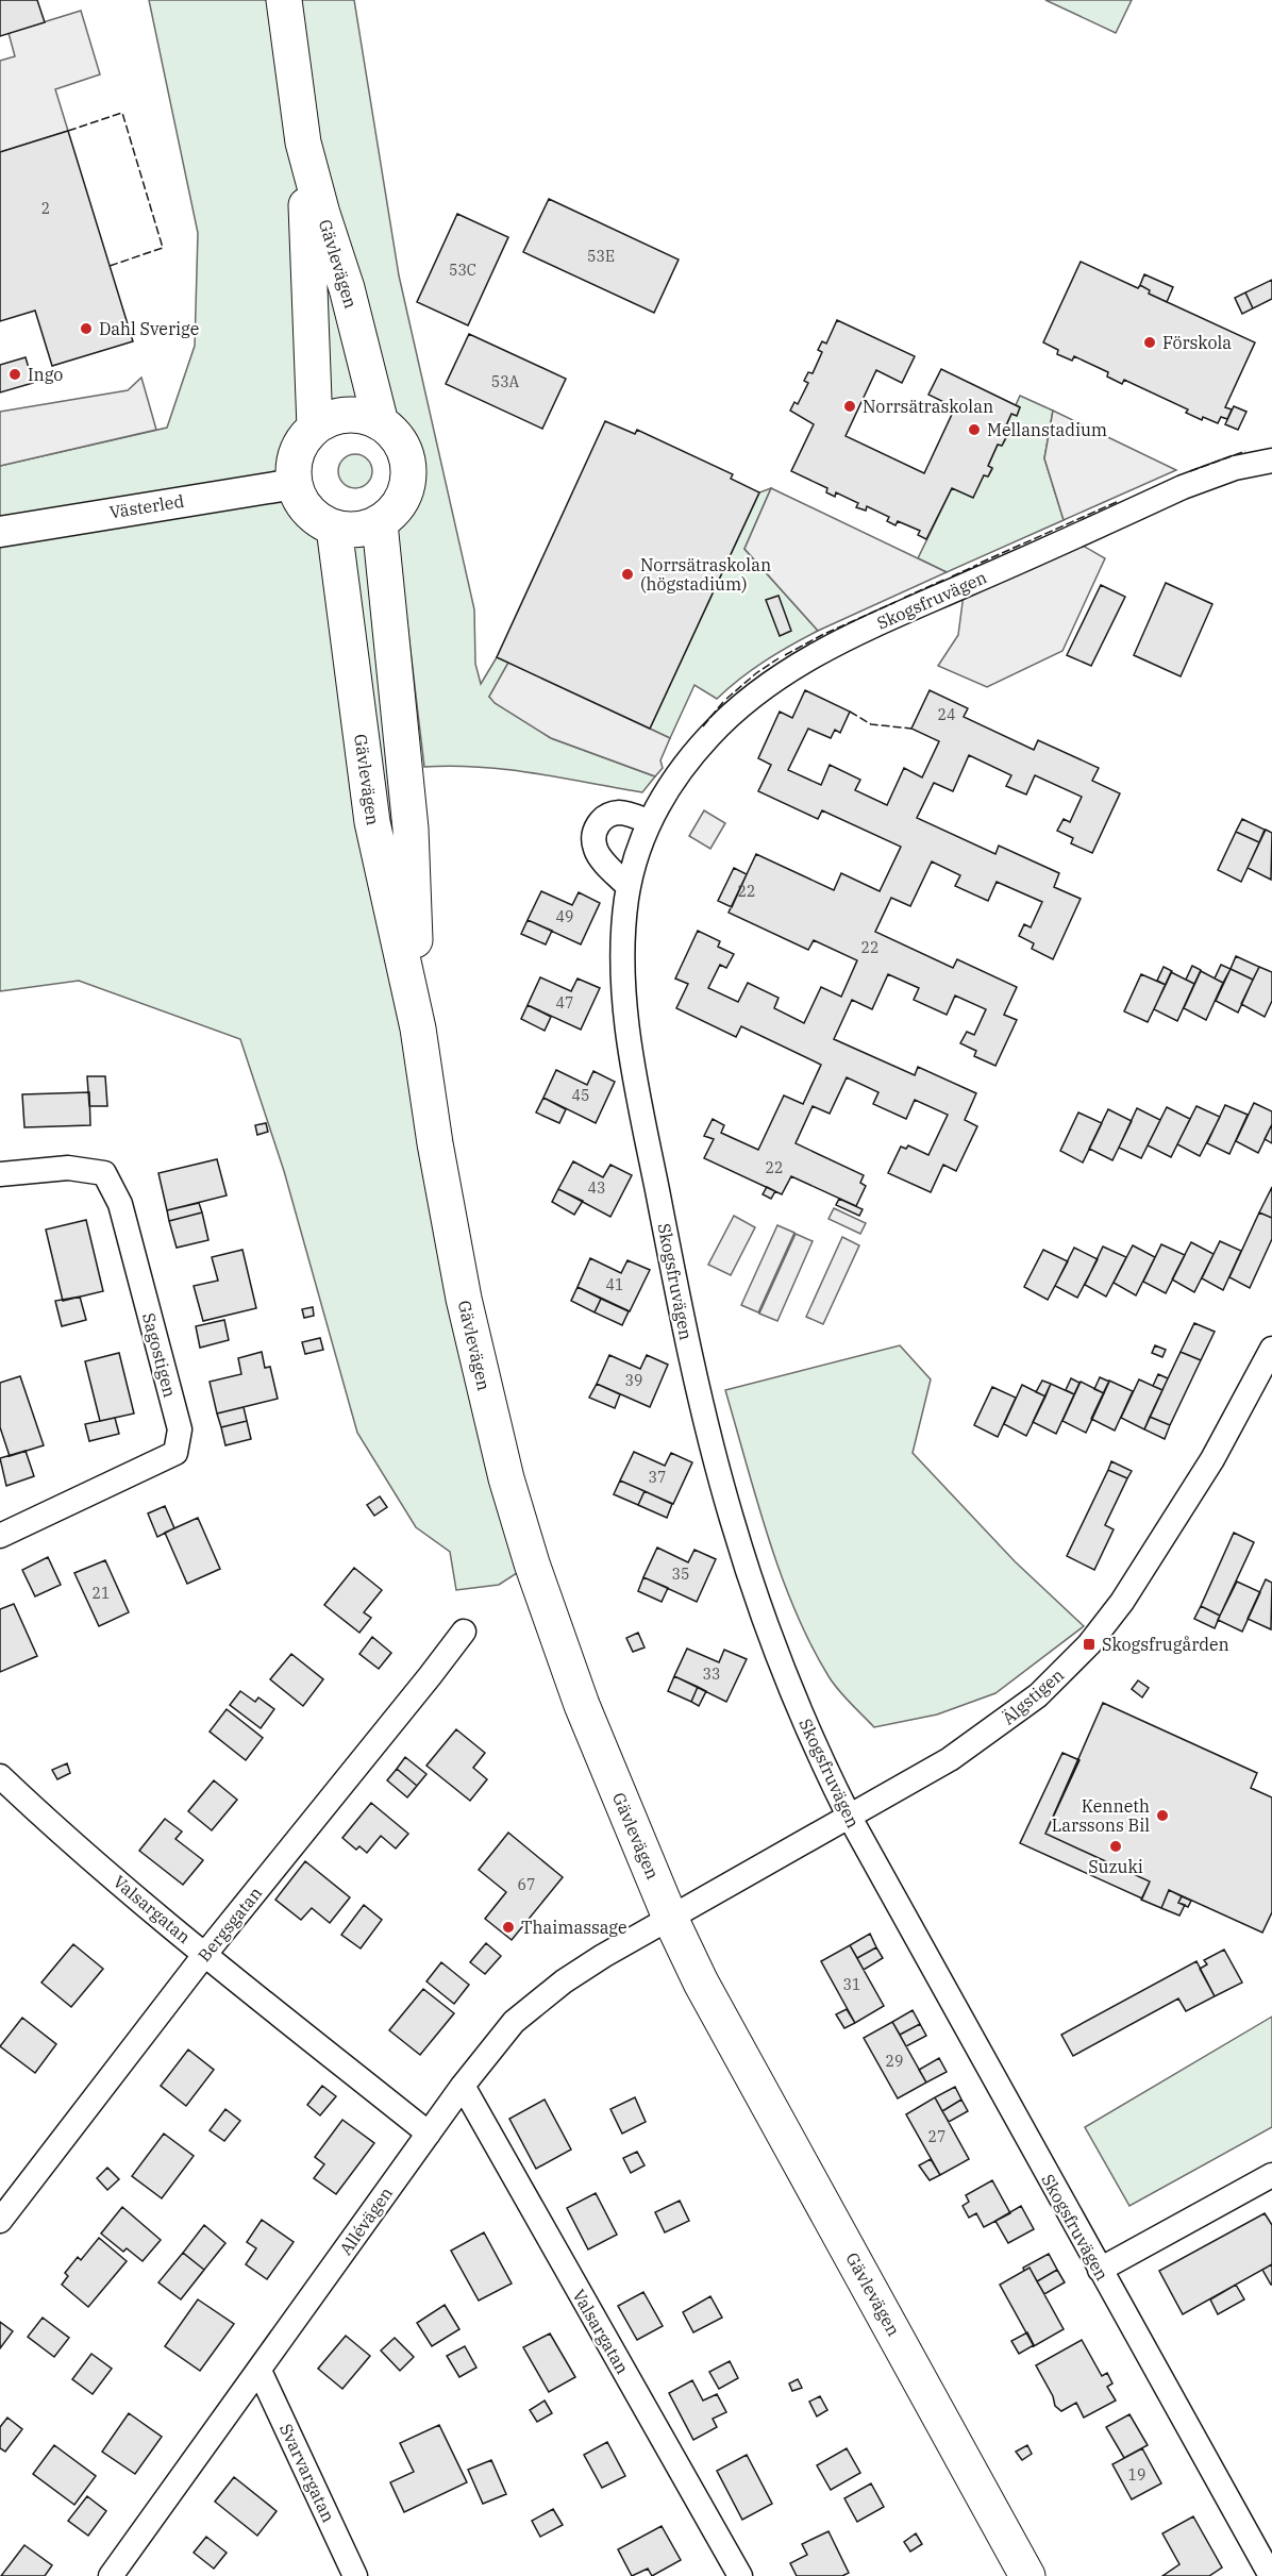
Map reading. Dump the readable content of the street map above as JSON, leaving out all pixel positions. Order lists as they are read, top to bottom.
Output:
{
  "streets": {
    "main road": ["Gävlevägen"],
    "street": [
      "Västerled",
      "Skogsfruvägen",
      "Sagostigen",
      "Älgstigen",
      "Valsargatan",
      "Bergsgatan",
      "Allévägen",
      "Svarvargatan"
    ]
  },
  "crossings": [
    ["Gävlevägen", "Västerled"],
    ["Gävlevägen", "Älgstigen"],
    ["Gävlevägen", "Allévägen"],
    ["Skogsfruvägen", "Älgstigen"],
    ["Älgstigen", "Allévägen"],
    ["Valsargatan", "Bergsgatan"],
    ["Valsargatan", "Allévägen"],
    ["Allévägen", "Svarvargatan"]
  ],
  "places": {
    "other": [
      "Dahl Sverige",
      "Förskola",
      "Ingo",
      "Norrsätraskolan",
      "Mellanstadium",
      "Norrsätraskolan (högstadium)",
      "Kenneth Larssons Bil",
      "Suzuki",
      "Thaimassage"
    ],
    "transit": ["Skogsfrugården"]
  },
  "house_numbers": [
    "2",
    "53E",
    "53C",
    "53A",
    "24",
    "22",
    "49",
    "22",
    "47",
    "45",
    "22",
    "43",
    "41",
    "39",
    "37",
    "35",
    "21",
    "33",
    "67",
    "31",
    "29",
    "27",
    "19"
  ]
}
